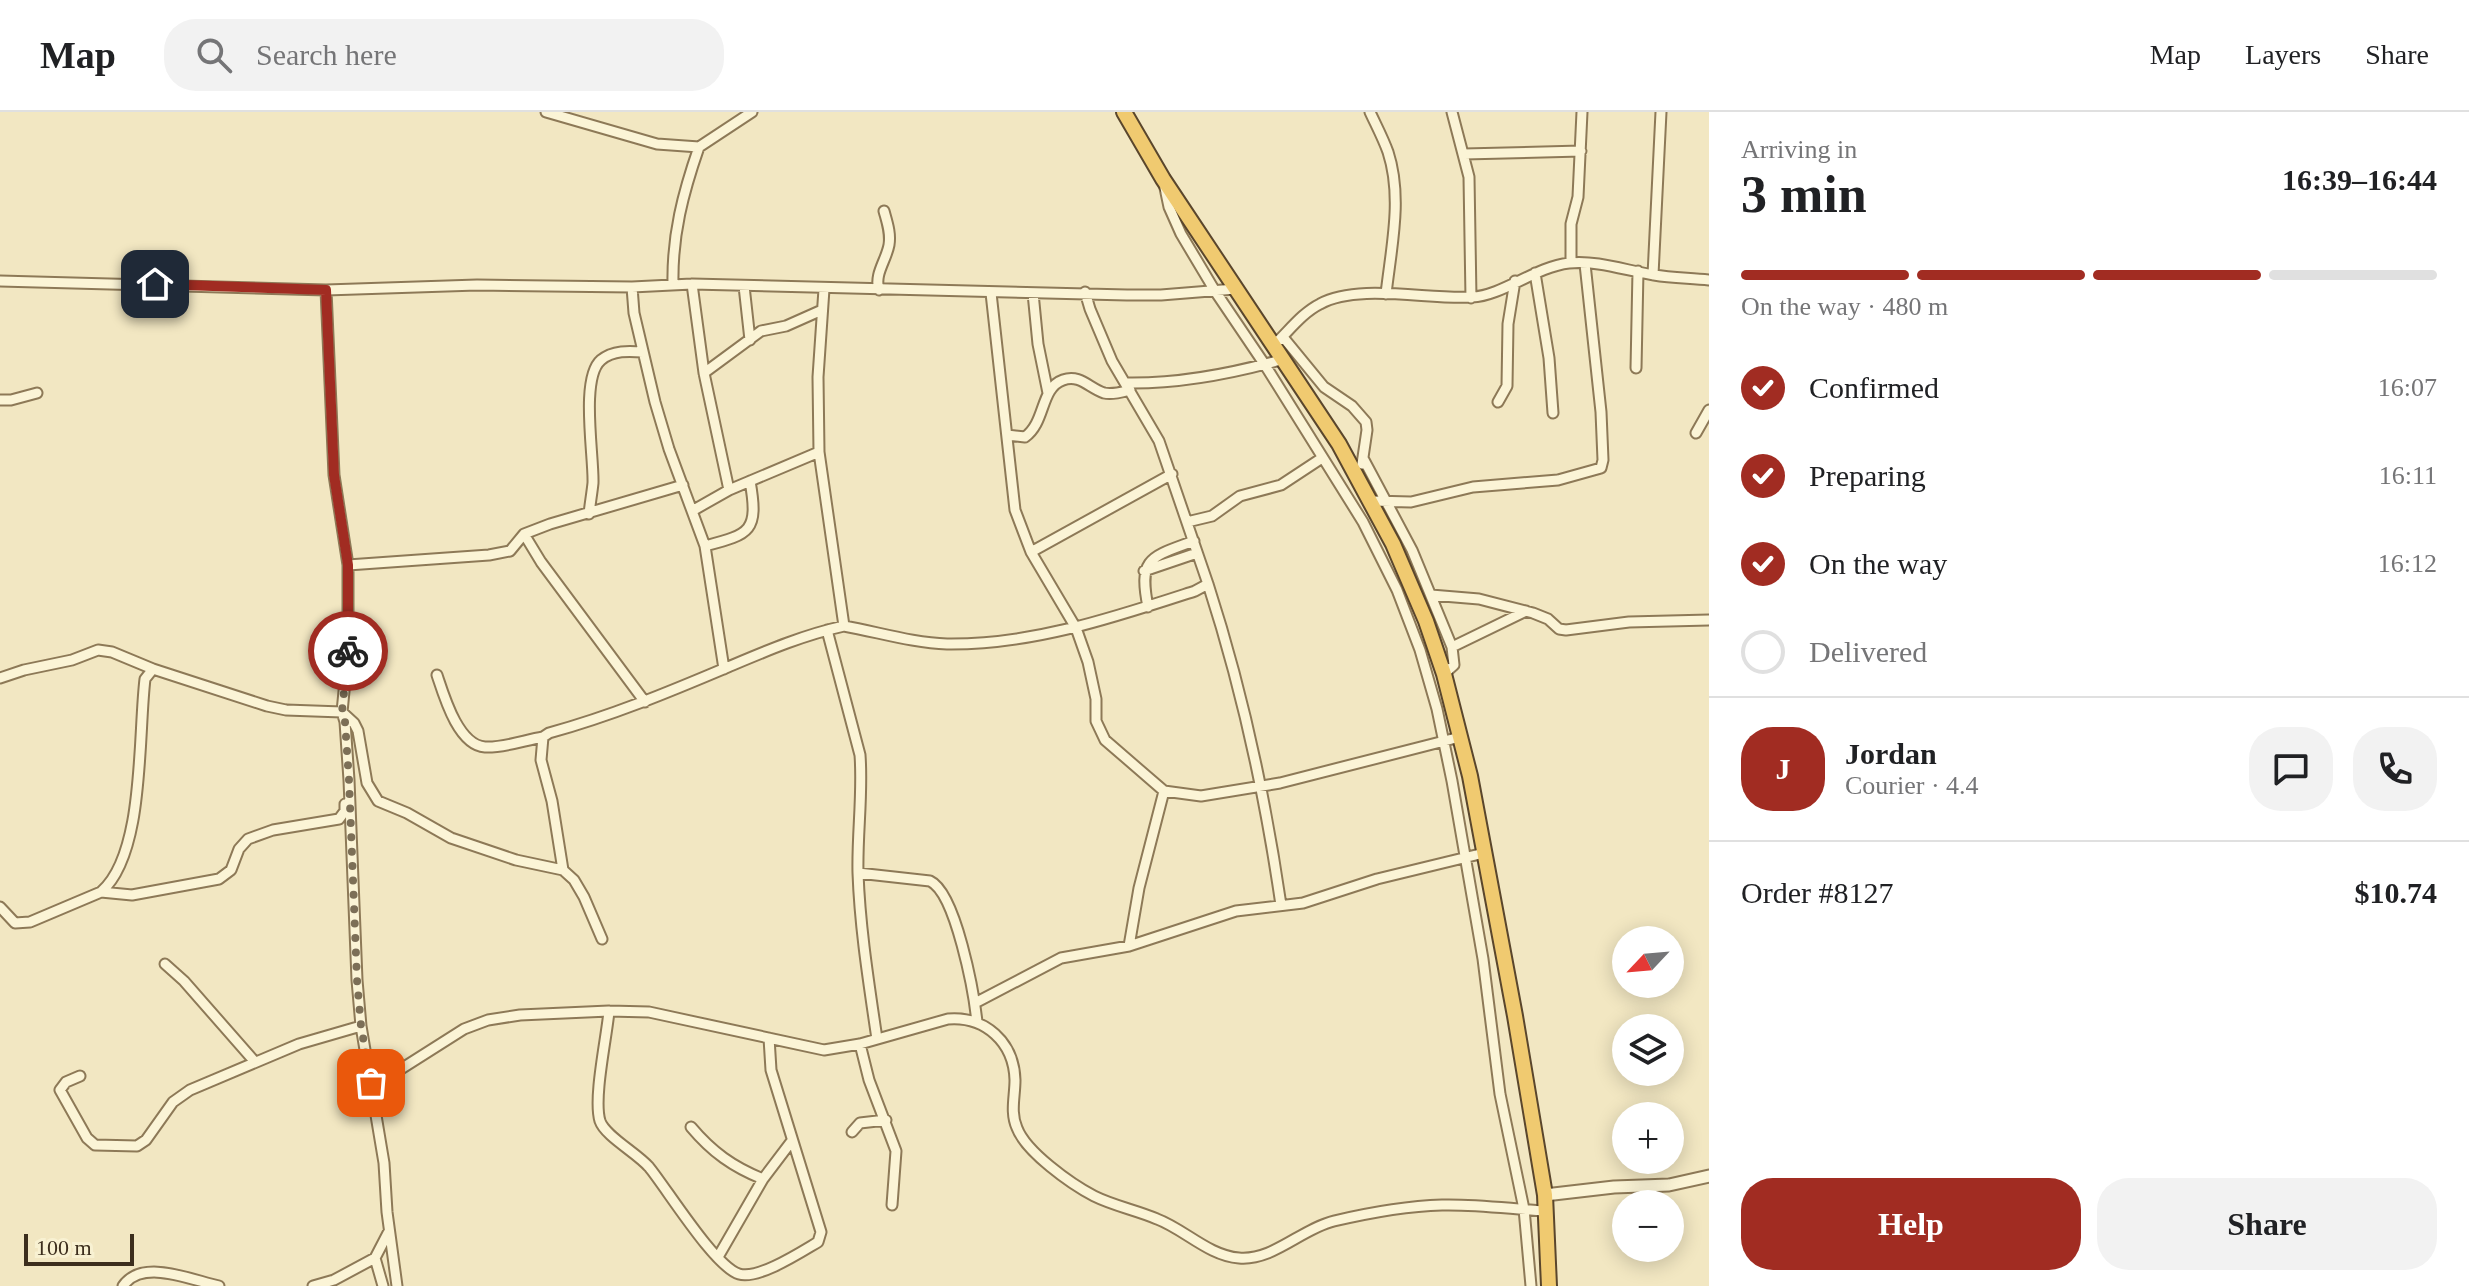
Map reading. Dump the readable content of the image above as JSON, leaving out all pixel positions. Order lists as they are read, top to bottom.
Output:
{
  "scale_bar": "100 m",
  "north": "bottom left",
  "page": {
    "header": "Map",
    "search": "Search here",
    "nav": ["Map", "Layers", "Share"],
    "heading": ["3 min", "Arriving in", "16:39–16:44"],
    "panel": [
      "Jordan",
      "Courier · 4.4",
      "Order #8127",
      "$10.74"
    ],
    "bar": "On the way · 480 m",
    "list": [
      ["Confirmed", "16:07"],
      ["Preparing", "16:11"],
      ["On the way", "16:12"],
      "Delivered"
    ],
    "round": "J",
    "map_buttons": ["+", "−"],
    "buttons": ["Help", "Share"],
    "scale": "100 m"
  }
}
